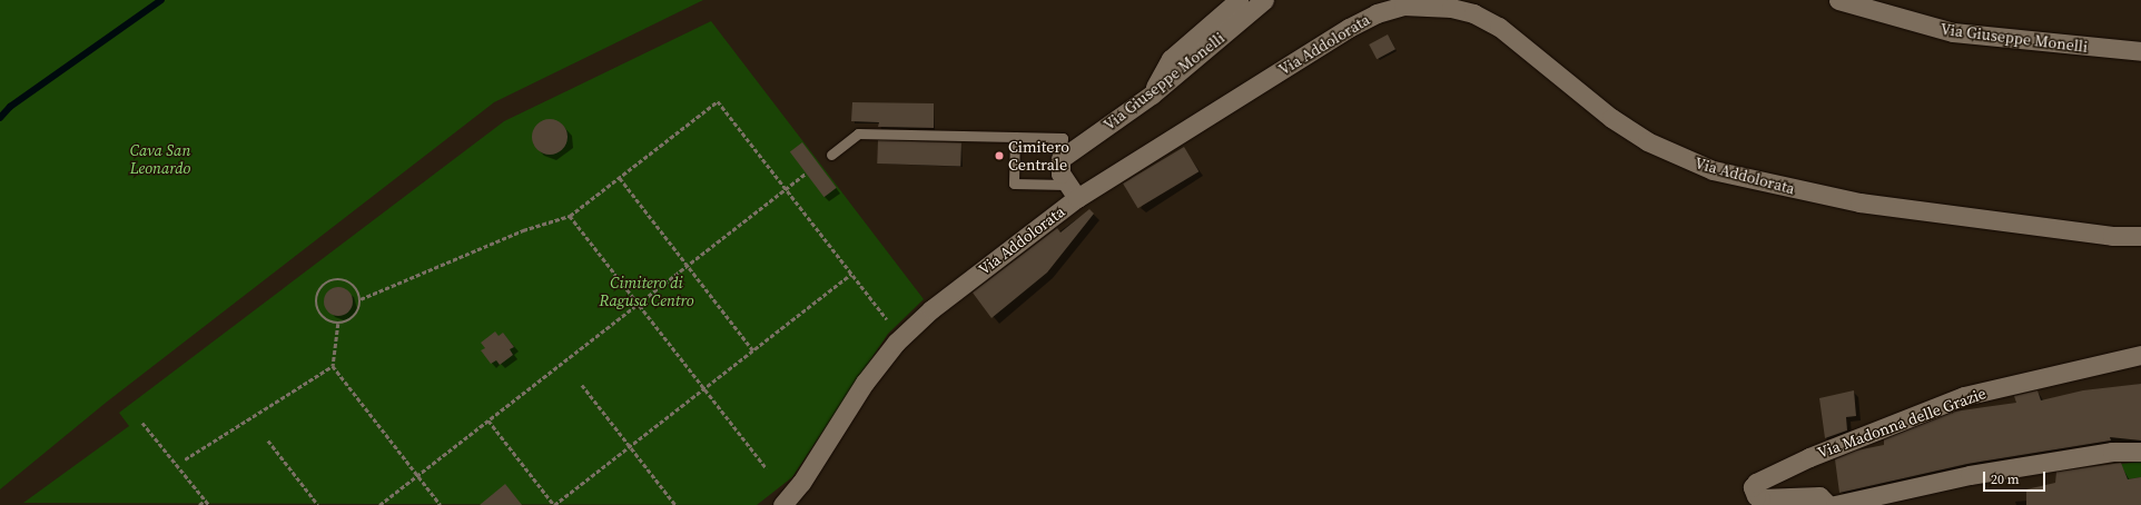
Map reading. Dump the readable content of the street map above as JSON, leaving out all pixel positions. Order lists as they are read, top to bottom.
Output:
{
  "streets": {
    "street": ["Via Giuseppe Monelli", "Via Addolorata", "Via Madonna delle Grazie"]
  },
  "parks": ["Cava San Leonardo", "Cimitero di Ragusa Centro"],
  "places": ["Cimitero Centrale"],
  "scale_bar": "20 m"
}
